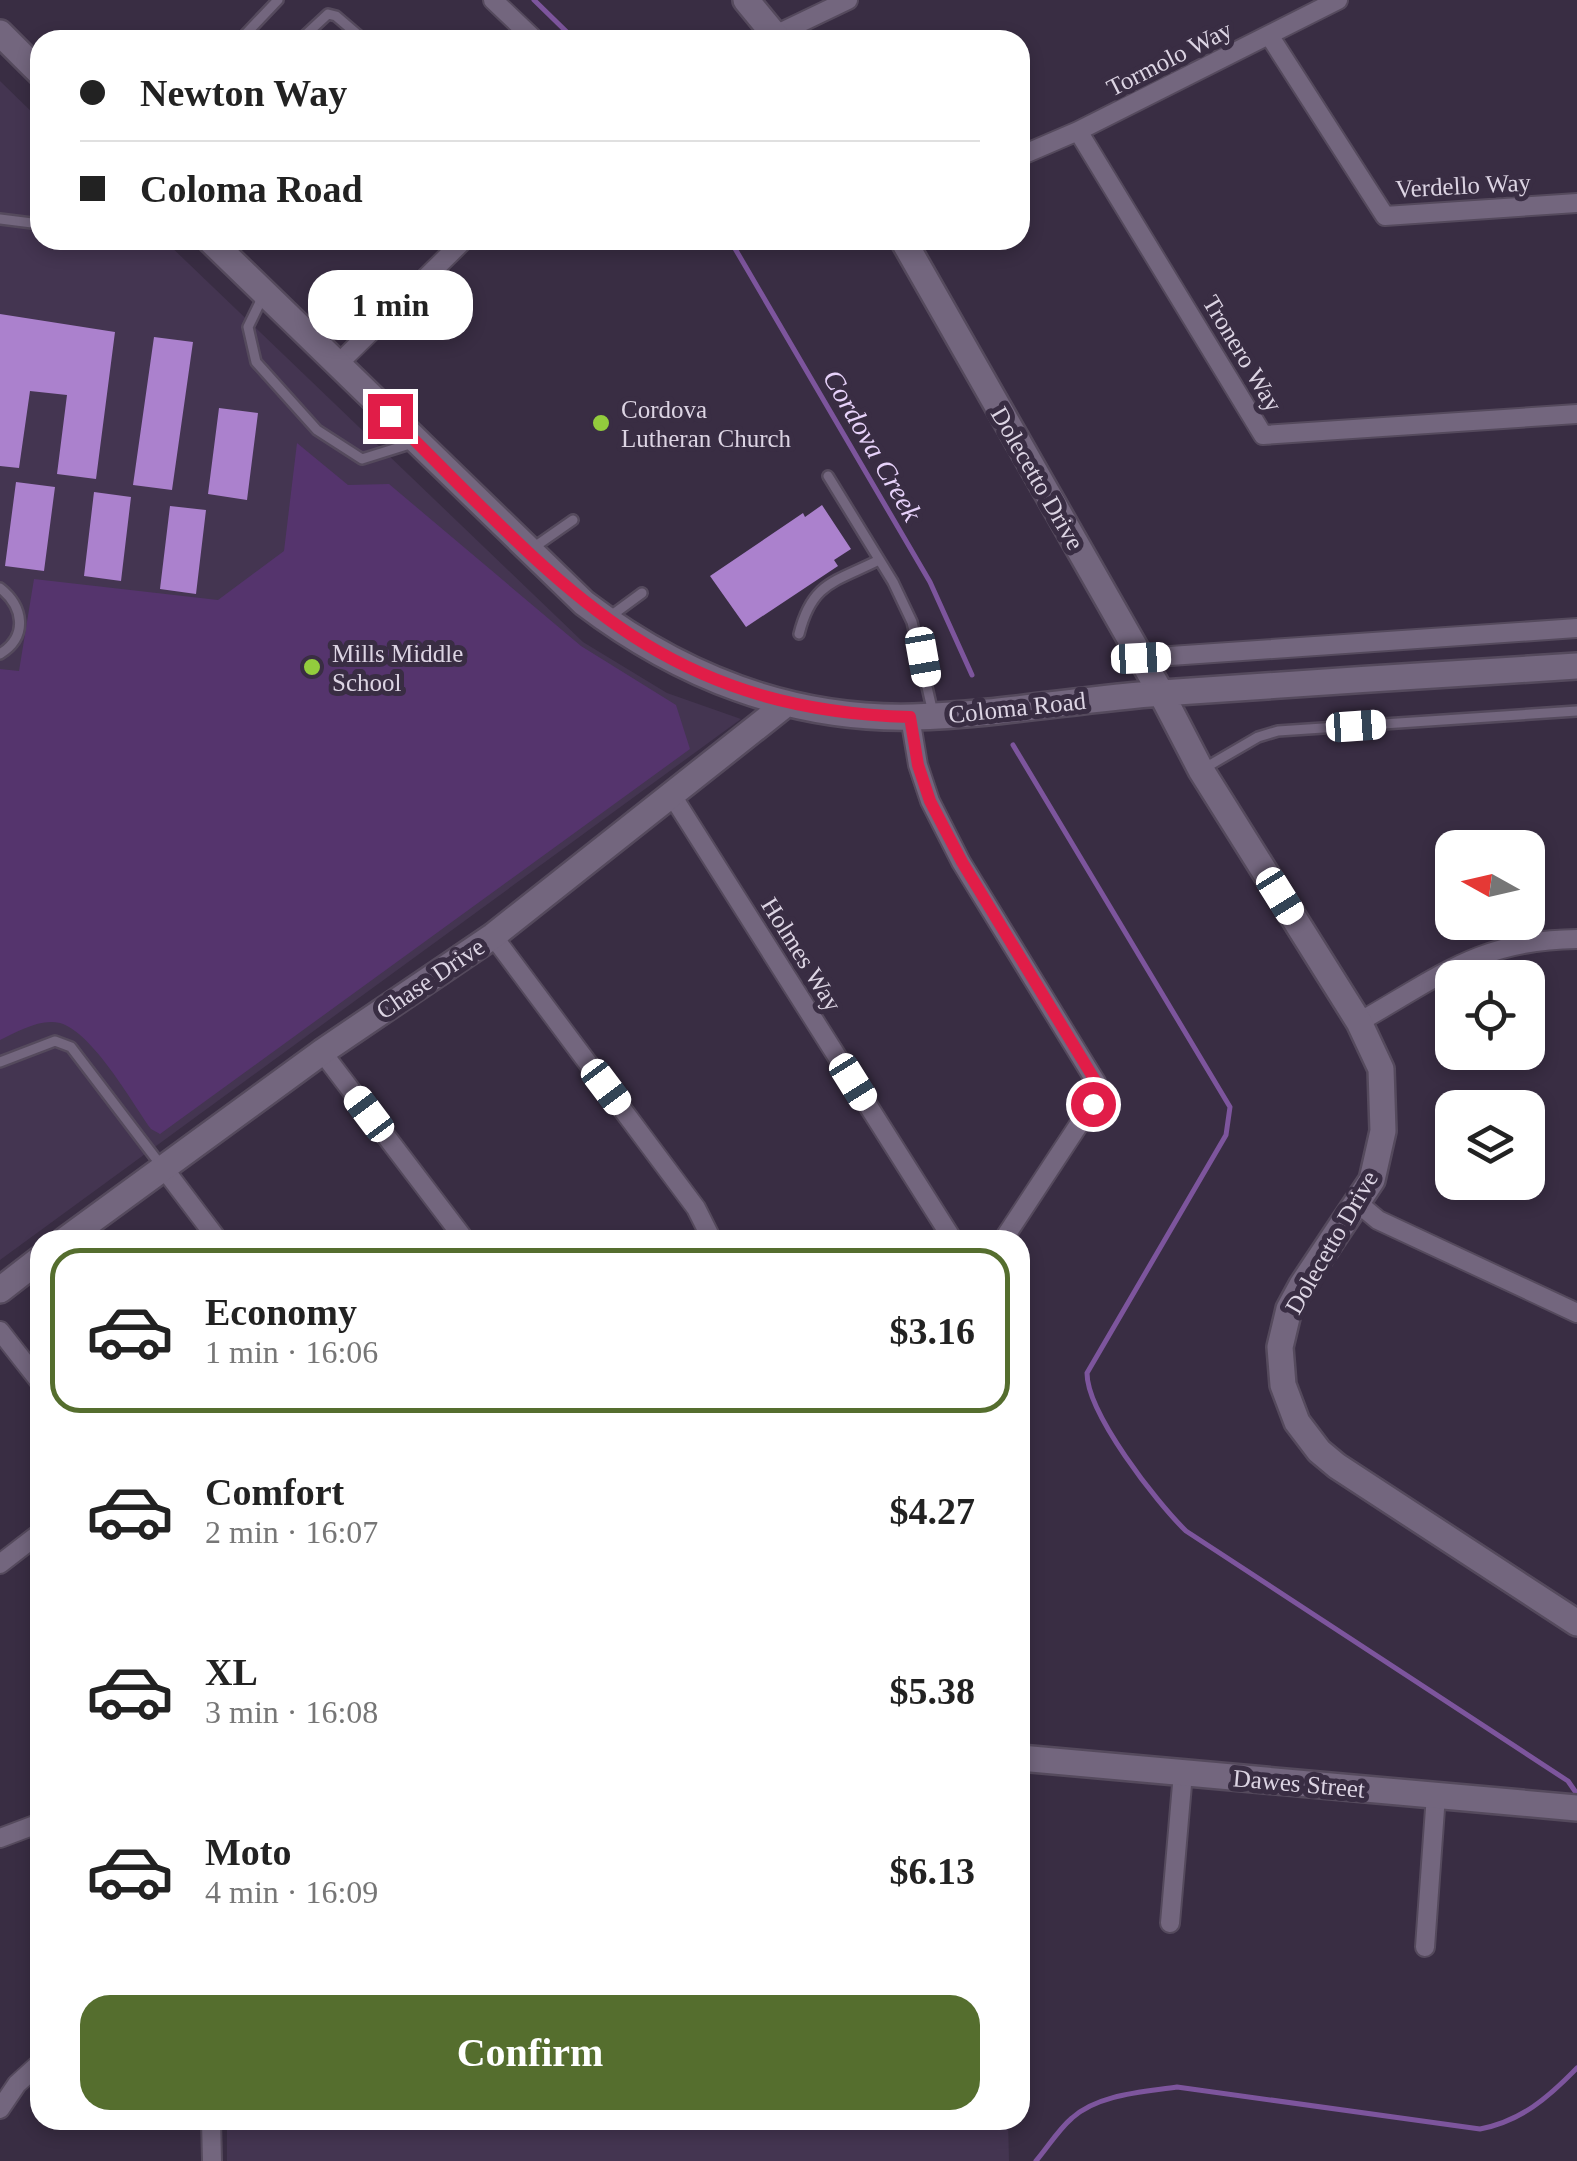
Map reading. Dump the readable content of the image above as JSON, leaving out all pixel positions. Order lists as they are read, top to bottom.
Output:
{
  "streets": {
    "street": [
      "Tormolo Way",
      "Verdello Way",
      "Tronero Way",
      "Dolecetto Drive",
      "Coloma Road",
      "Holmes Way",
      "Chase Drive",
      "Dawes Street"
    ]
  },
  "crossings": [
    ["Tormolo Way", "Verdello Way"],
    ["Tormolo Way", "Tronero Way"],
    ["Dolecetto Drive", "Coloma Road"],
    ["Coloma Road", "Chase Drive"],
    ["Holmes Way", "Chase Drive"]
  ],
  "water": ["Cordova Creek"],
  "places": ["Cordova Lutheran Church", "Mills Middle School"],
  "north": "left",
  "page": {
    "banner": ["Newton Way", "Coloma Road"],
    "bubble": "1 min",
    "list": [
      {
        "name": "Economy",
        "note": "1 min · 16:06",
        "value": "$3.16"
      },
      {
        "name": "Comfort",
        "note": "2 min · 16:07",
        "value": "$4.27"
      },
      {
        "name": "XL",
        "note": "3 min · 16:08",
        "value": "$5.38"
      },
      {
        "name": "Moto",
        "note": "4 min · 16:09",
        "value": "$6.13"
      }
    ],
    "buttons": "Confirm"
  }
}
